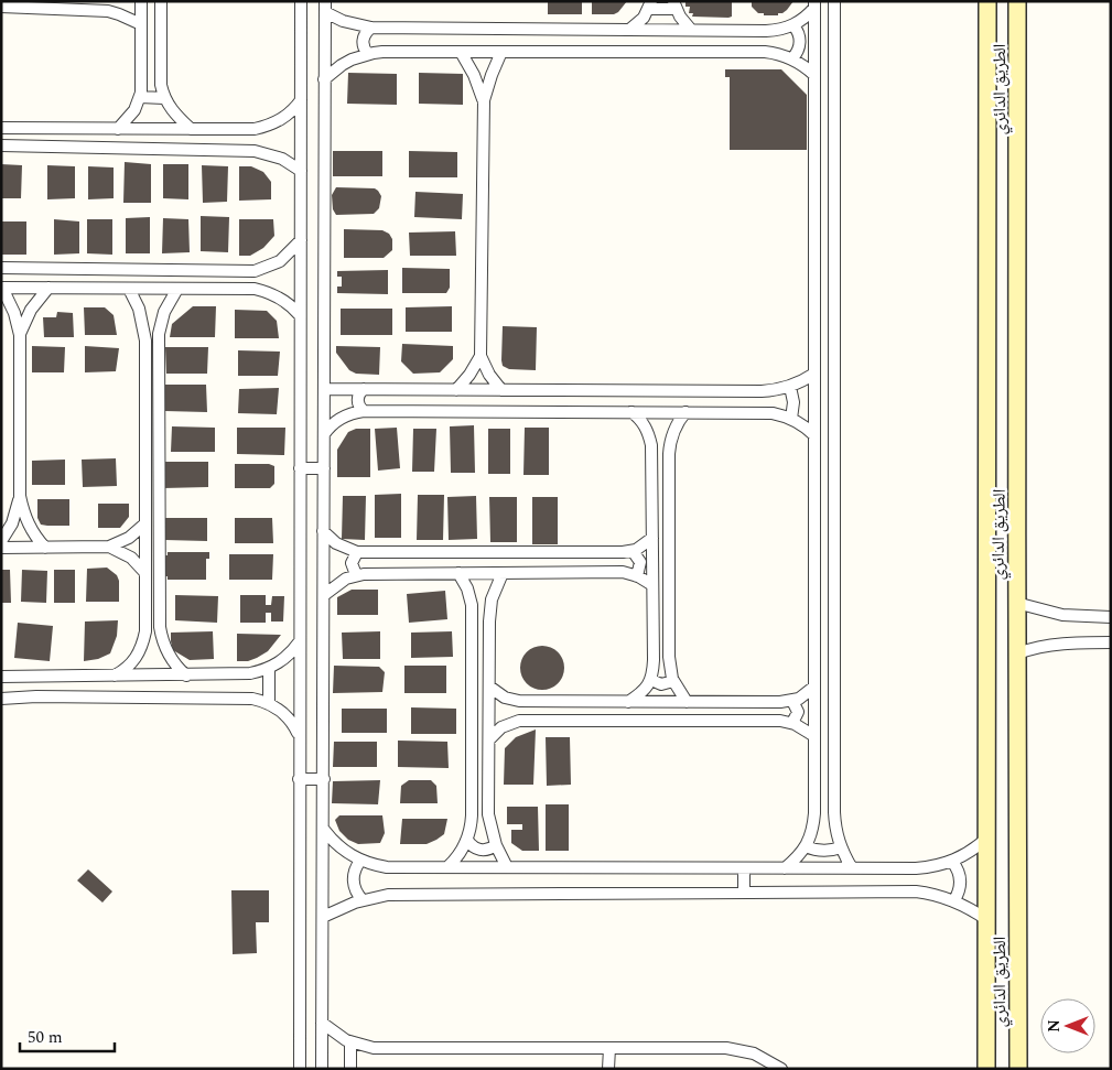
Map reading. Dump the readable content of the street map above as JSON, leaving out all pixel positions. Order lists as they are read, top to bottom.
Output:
{
  "streets": {
    "main road": ["الطريق الدائري"]
  },
  "scale_bar": "50 m",
  "north": "left"
}
